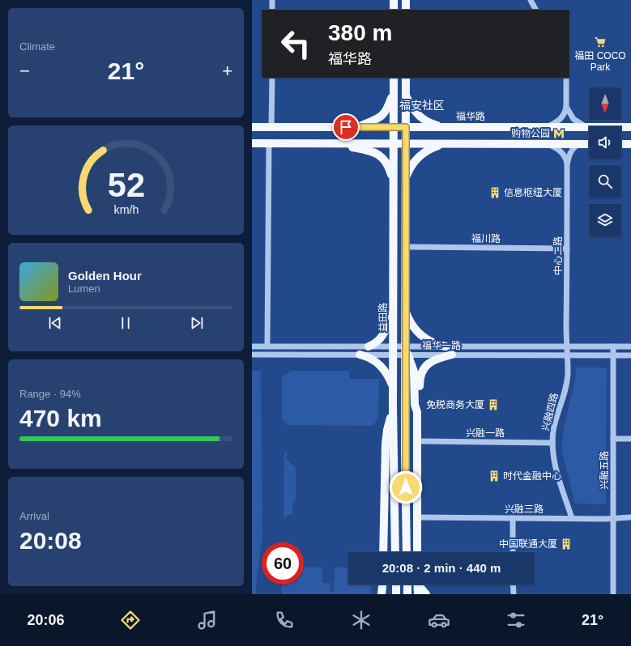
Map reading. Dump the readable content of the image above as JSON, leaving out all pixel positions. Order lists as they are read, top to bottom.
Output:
{
  "streets": {
    "main road": ["福华路", "益田路"],
    "street": [
      "福川路",
      "中心二路",
      "福华一路",
      "兴融四路",
      "兴融一路",
      "兴融五路",
      "兴融三路"
    ]
  },
  "crossings": [
    ["福华路", "益田路"],
    ["福川路", "中心二路"],
    ["中心二路", "福华一路"],
    ["中心二路", "兴融四路"],
    ["益田路", "福华一路"],
    ["福华一路", "兴融四路"],
    ["福华一路", "兴融五路"],
    ["兴融四路", "兴融一路"],
    ["兴融四路", "兴融三路"],
    ["兴融五路", "兴融三路"]
  ],
  "districts": ["福安社区"],
  "places": {
    "supermarket": ["福田 COCO Park"],
    "metro station": ["购物公园"],
    "building": [
      "信息枢纽大厦",
      "免税商务大厦",
      "时代金融中心",
      "中国联通大厦"
    ]
  },
  "north": "bottom",
  "page": {
    "tile": [
      "Climate",
      ["Range · 94%", "470 km"],
      ["Arrival", "20:08"]
    ],
    "turn": ["380 m", "福华路"],
    "heat": ["−", "21°", "+"],
    "song": ["Golden Hour", "Lumen"],
    "limit": "60",
    "trip": "20:08 · 2 min · 440 m",
    "tabs": ["20:06", "21°"],
    "gauge": ["52", "km/h"]
  }
}
